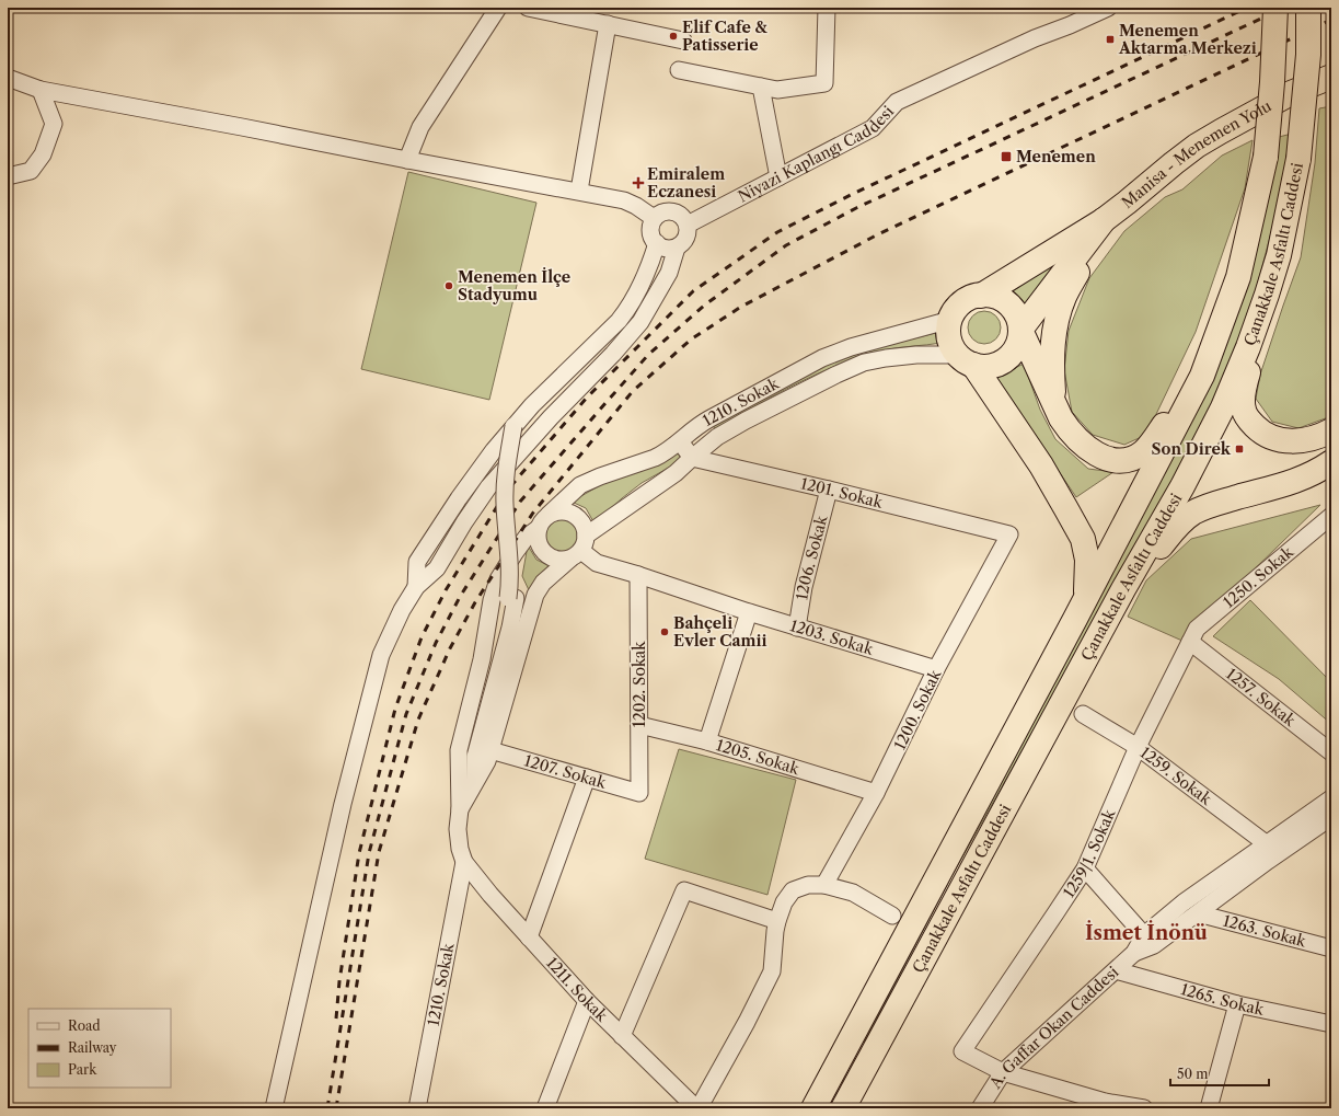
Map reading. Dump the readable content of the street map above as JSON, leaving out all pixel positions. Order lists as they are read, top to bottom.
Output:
{
  "streets": {
    "highway": ["Manisa - Menemen Yolu", "Çanakkale Asfaltı Caddesi"],
    "street": [
      "Niyazi Kaplangı Caddesi",
      "1210. Sokak",
      "1201. Sokak",
      "1206. Sokak",
      "1250. Sokak",
      "1203. Sokak",
      "1202. Sokak",
      "1257. Sokak",
      "1200. Sokak",
      "1205. Sokak",
      "1207. Sokak",
      "1259. Sokak",
      "1259/1. Sokak",
      "1263. Sokak",
      "1211. Sokak",
      "1265. Sokak",
      "A. Gaffar Okan Caddesi"
    ]
  },
  "crossings": [
    ["Manisa - Menemen Yolu", "1210. Sokak"],
    ["1210. Sokak", "1201. Sokak"],
    ["1210. Sokak", "1203. Sokak"],
    ["1210. Sokak", "1207. Sokak"],
    ["1210. Sokak", "1211. Sokak"],
    ["1201. Sokak", "1206. Sokak"],
    ["1201. Sokak", "1200. Sokak"],
    ["1206. Sokak", "1203. Sokak"],
    ["1250. Sokak", "1257. Sokak"],
    ["1250. Sokak", "1259/1. Sokak"],
    ["1203. Sokak", "1202. Sokak"],
    ["1203. Sokak", "1200. Sokak"],
    ["1202. Sokak", "1205. Sokak"],
    ["1202. Sokak", "1207. Sokak"],
    ["1257. Sokak", "1259/1. Sokak"],
    ["1200. Sokak", "1205. Sokak"],
    ["1259. Sokak", "1259/1. Sokak"],
    ["1259. Sokak", "A. Gaffar Okan Caddesi"],
    ["1259/1. Sokak", "A. Gaffar Okan Caddesi"],
    ["1263. Sokak", "A. Gaffar Okan Caddesi"],
    ["1265. Sokak", "A. Gaffar Okan Caddesi"]
  ],
  "districts": ["İsmet İnönü"],
  "places": {
    "other": ["Elif Cafe & Patisserie", "Menemen İlçe Stadyumu", "Bahçeli Evler Camii"],
    "transit": ["Menemen Aktarma Merkezi", "Menemen", "Son Direk"],
    "health": ["Emiralem Eczanesi"]
  },
  "legend": ["Road", "Railway", "Park"],
  "scale_bar": "50 m"
}
